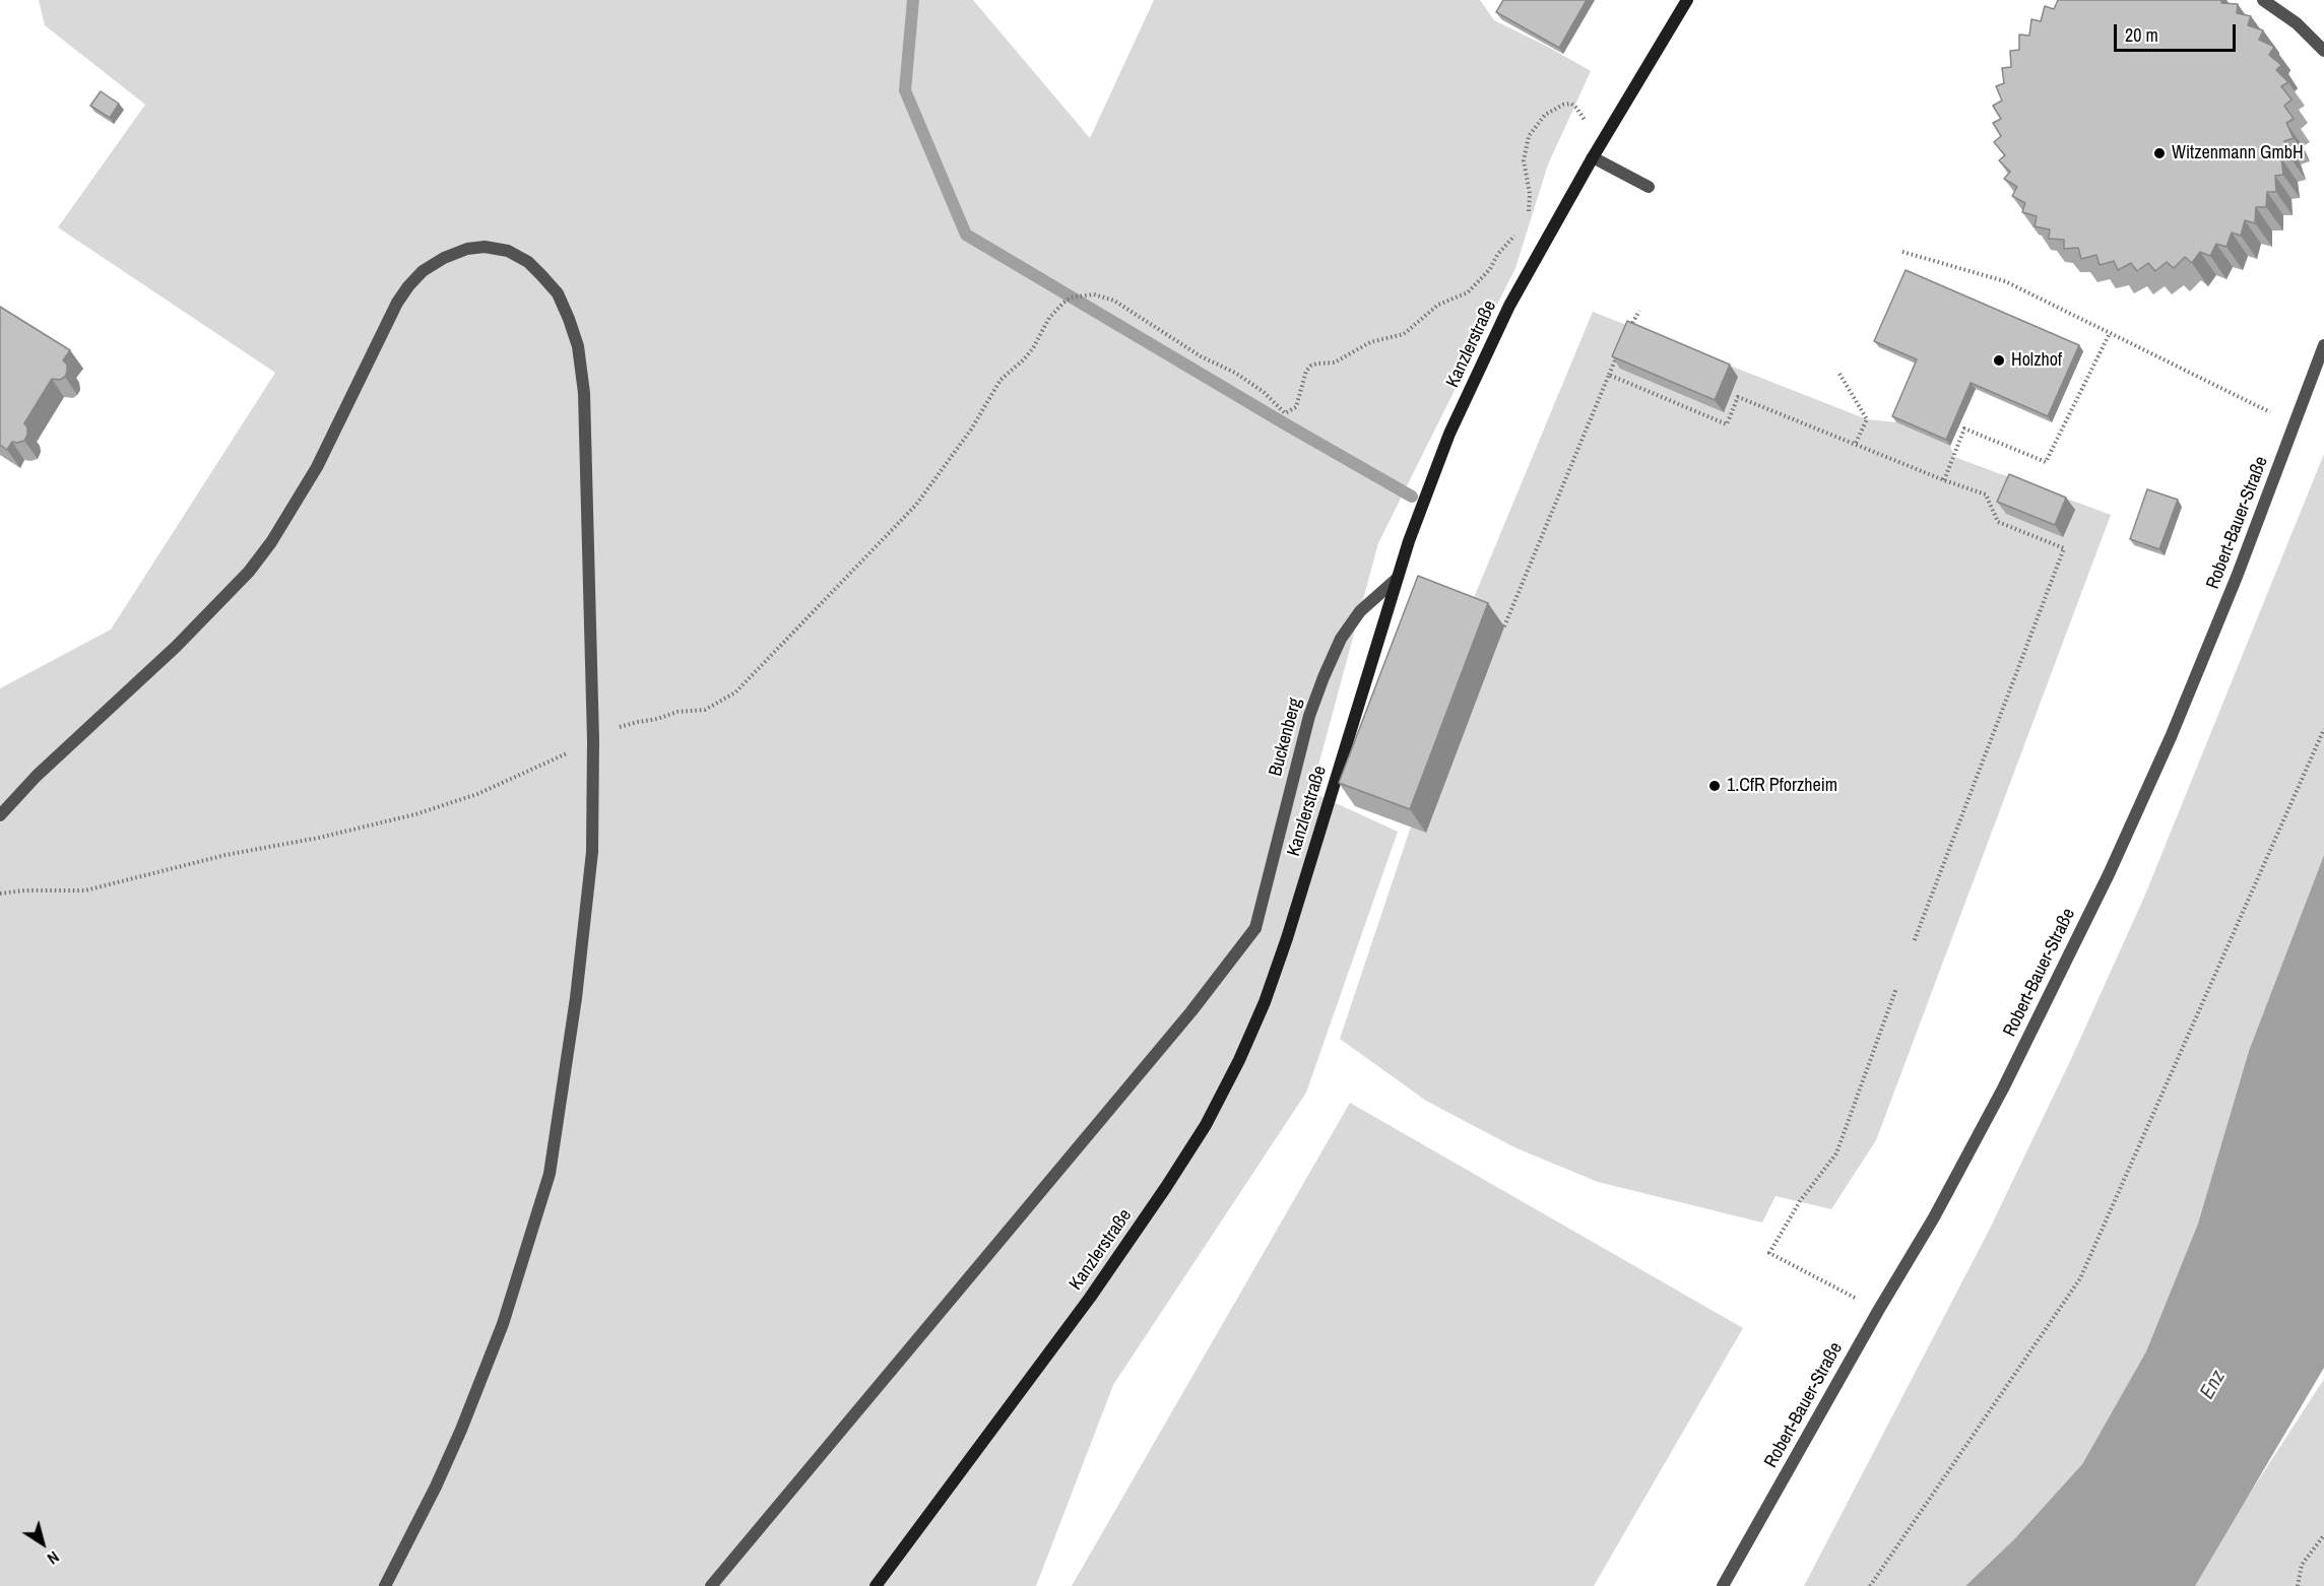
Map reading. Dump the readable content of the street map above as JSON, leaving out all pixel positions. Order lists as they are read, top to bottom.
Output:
{
  "streets": {
    "main road": ["Kanzlerstraße"],
    "street": ["Robert-Bauer-Straße", "Buckenberg"]
  },
  "crossings": [
    ["Kanzlerstraße", "Buckenberg"]
  ],
  "water": ["Enz"],
  "places": ["Witzenmann GmbH", "Holzhof", "1.CfR Pforzheim"],
  "scale_bar": "20 m",
  "north": "bottom right"
}
